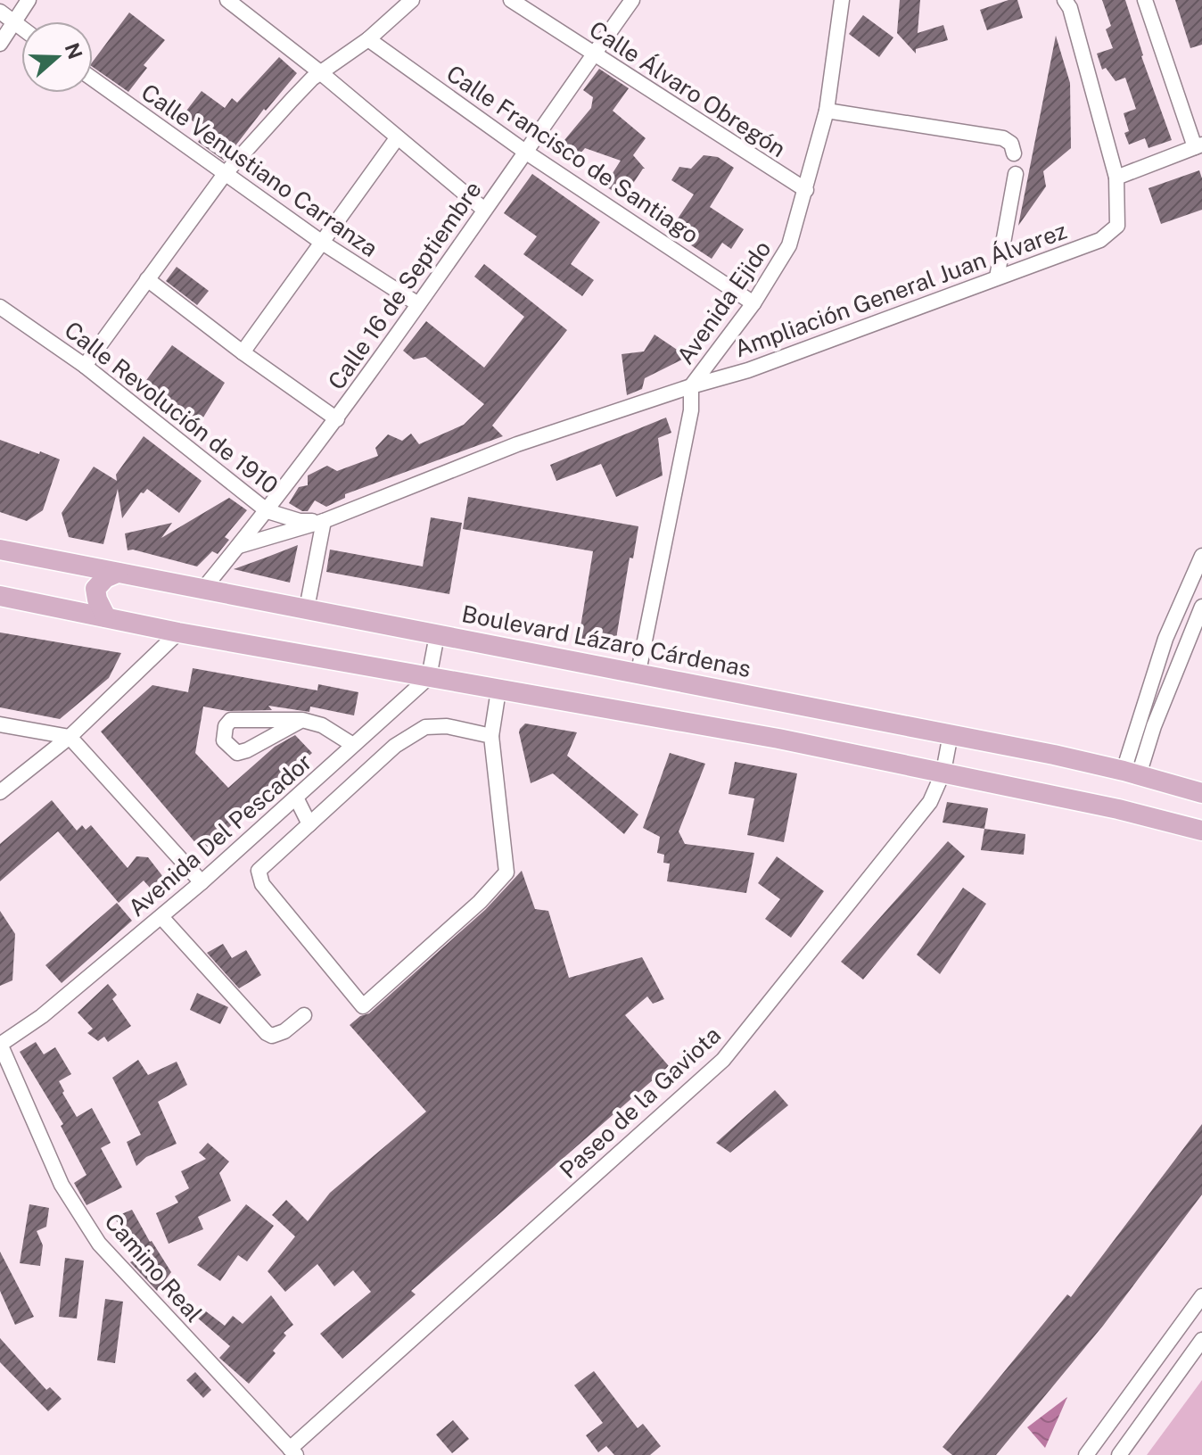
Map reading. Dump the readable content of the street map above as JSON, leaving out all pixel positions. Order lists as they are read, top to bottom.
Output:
{
  "streets": {
    "main road": ["Boulevard Lázaro Cárdenas"],
    "street": [
      "Calle Álvaro Obregón",
      "Calle Francisco de Santiago",
      "Calle Venustiano Carranza",
      "Calle 16 de Septiembre",
      "Ampliación General Juan Álvarez",
      "Avenida Ejido",
      "Calle Revolución de 1910",
      "Avenida Del Pescador",
      "Paseo de la Gaviota",
      "Camino Real"
    ]
  },
  "crossings": [
    ["Calle Álvaro Obregón", "Calle 16 de Septiembre"],
    ["Calle Álvaro Obregón", "Avenida Ejido"],
    ["Calle Francisco de Santiago", "Calle 16 de Septiembre"],
    ["Calle Francisco de Santiago", "Avenida Ejido"],
    ["Calle Venustiano Carranza", "Calle 16 de Septiembre"],
    ["Calle 16 de Septiembre", "Ampliación General Juan Álvarez"],
    ["Calle 16 de Septiembre", "Calle Revolución de 1910"],
    ["Calle 16 de Septiembre", "Boulevard Lázaro Cárdenas"],
    ["Ampliación General Juan Álvarez", "Avenida Ejido"],
    ["Ampliación General Juan Álvarez", "Calle Revolución de 1910"],
    ["Avenida Ejido", "Boulevard Lázaro Cárdenas"],
    ["Boulevard Lázaro Cárdenas", "Paseo de la Gaviota"],
    ["Avenida Del Pescador", "Camino Real"],
    ["Paseo de la Gaviota", "Camino Real"]
  ],
  "north": "right"
}
